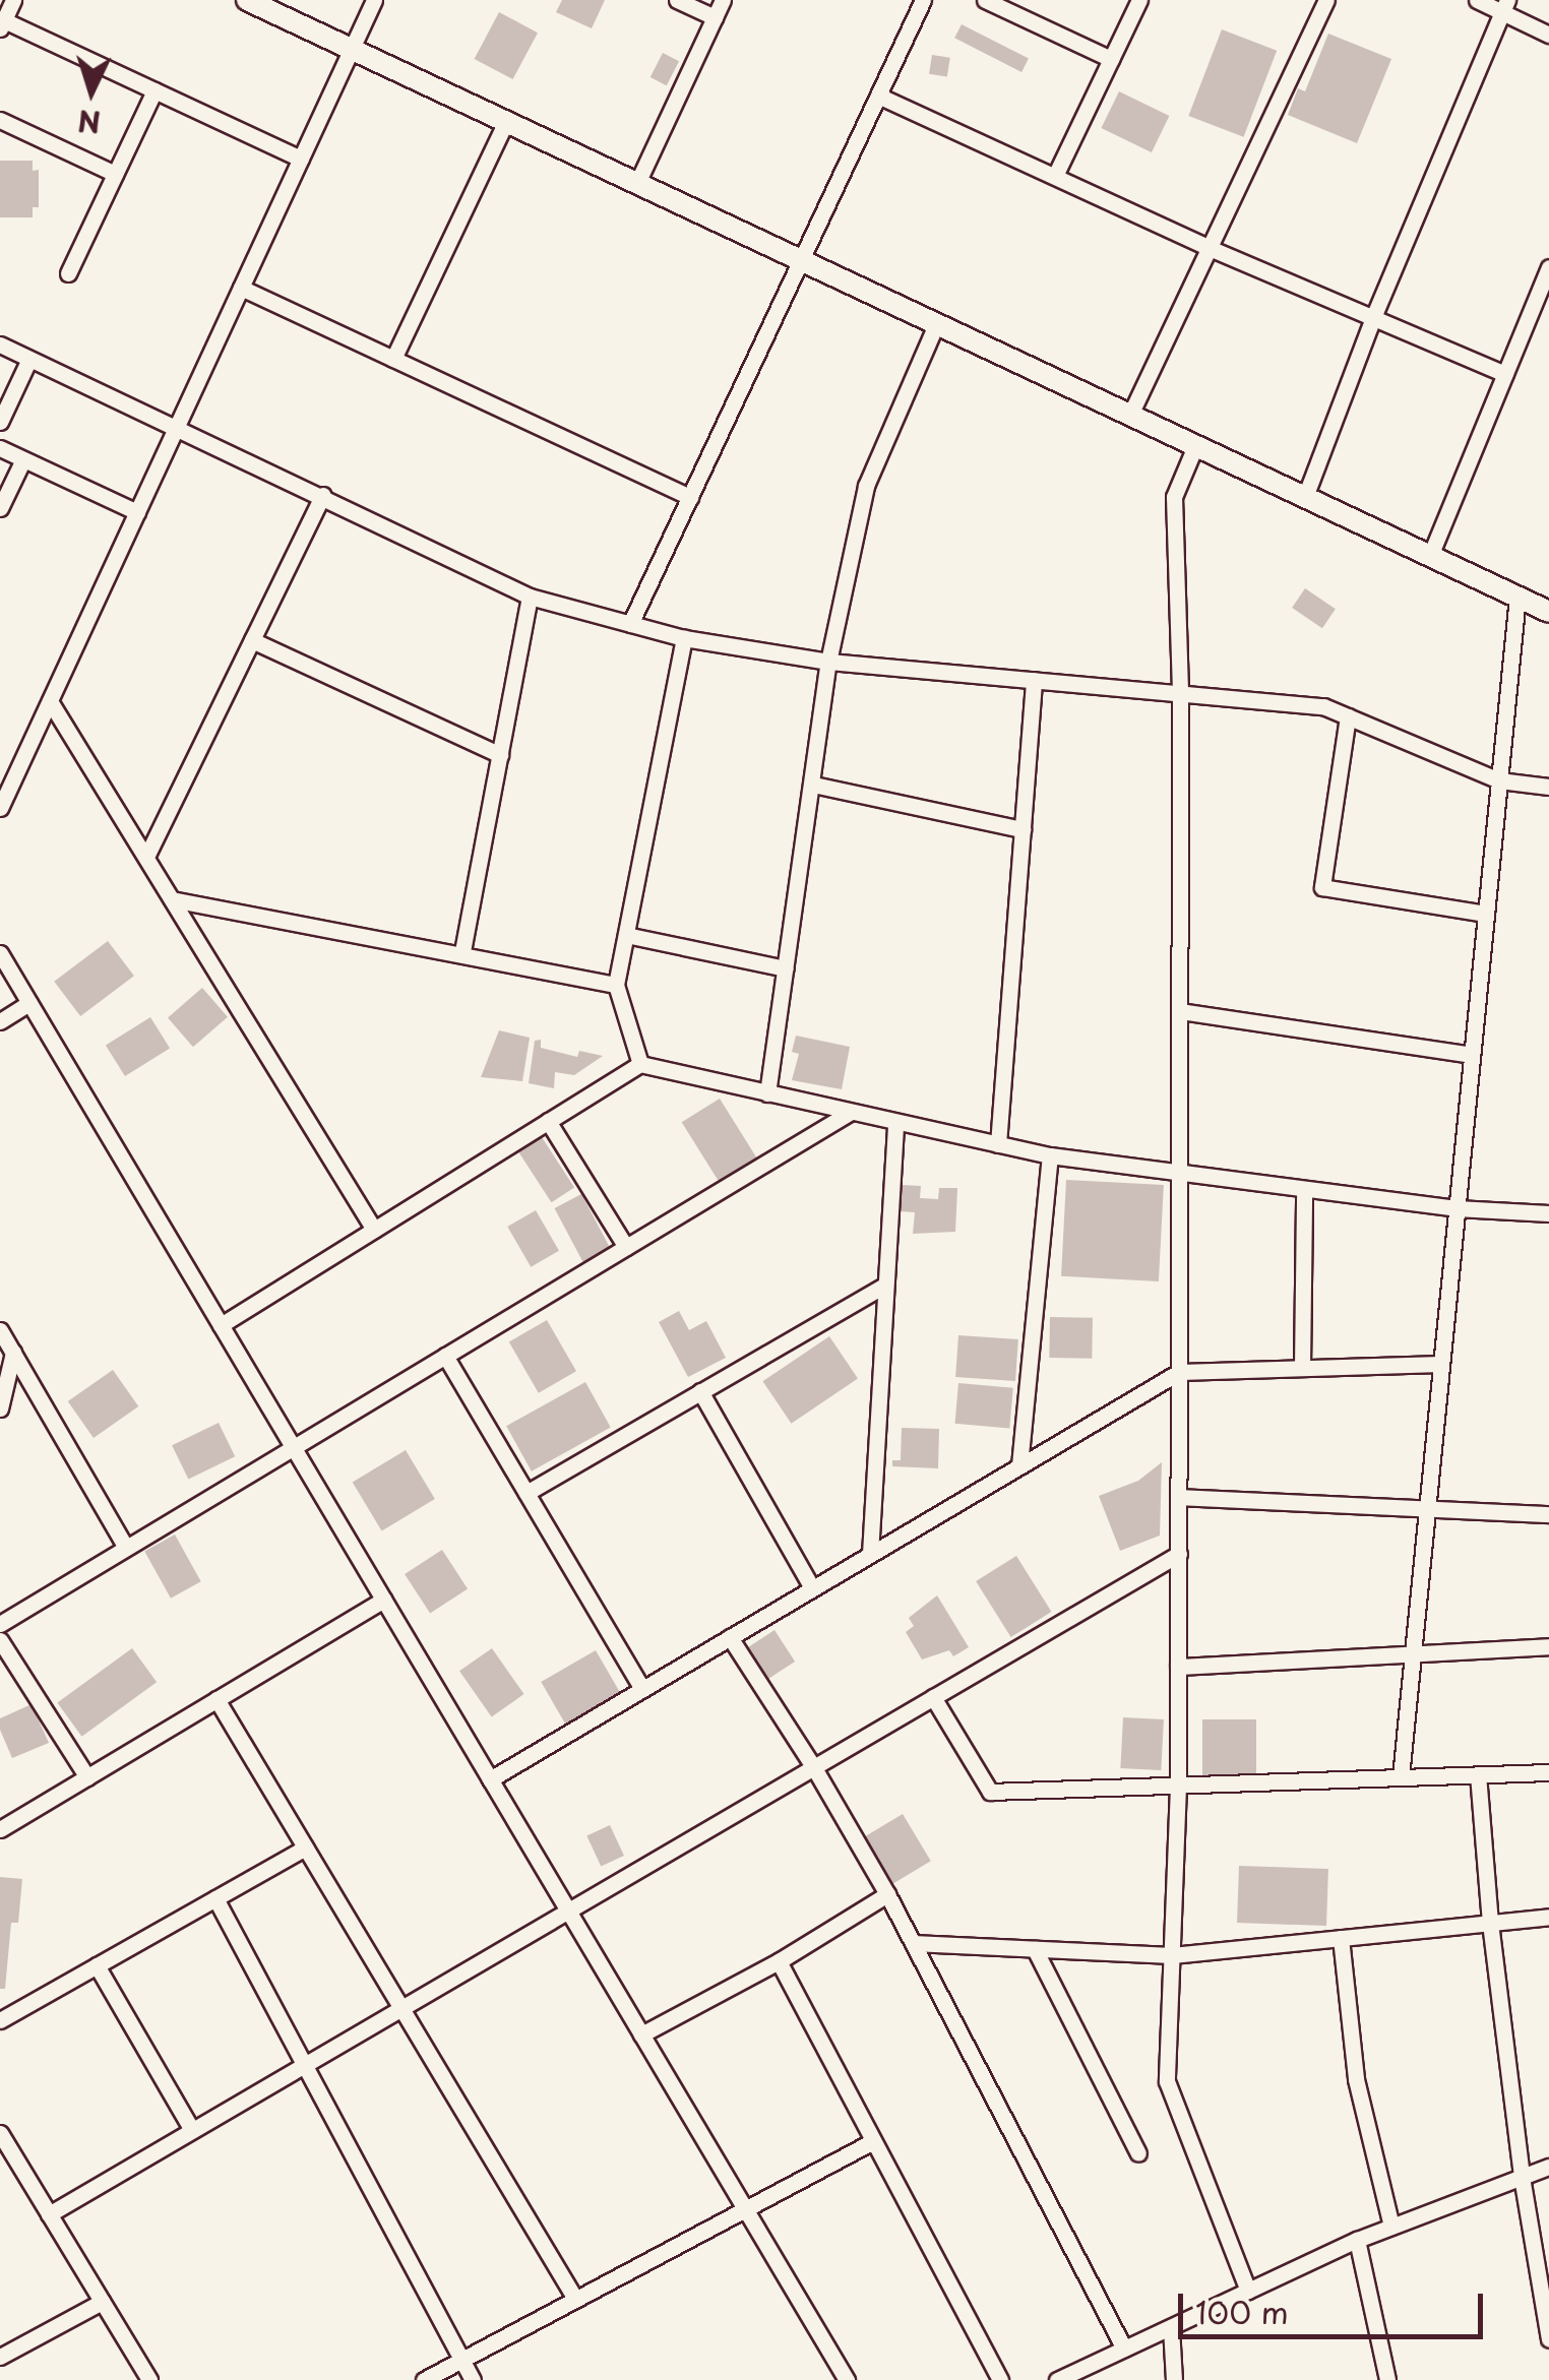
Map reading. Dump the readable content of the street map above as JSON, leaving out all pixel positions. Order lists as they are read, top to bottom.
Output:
{
  "scale_bar": "100 m",
  "north": "bottom"
}
